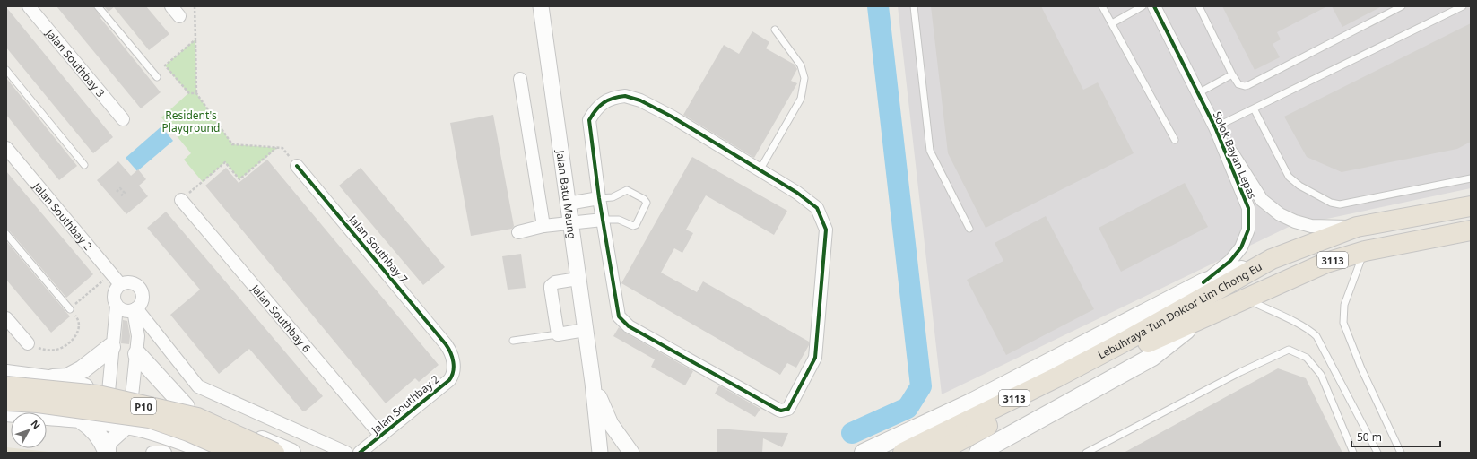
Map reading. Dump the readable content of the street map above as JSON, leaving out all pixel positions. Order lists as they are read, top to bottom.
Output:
{
  "streets": {
    "highway": ["3113", "Lebuhraya Tun Doktor Lim Chong Eu", "P10"],
    "street": [
      "Jalan Southbay 3",
      "Solok Bayan Lepas",
      "Jalan Batu Maung",
      "Jalan Southbay 2",
      "Jalan Southbay 7",
      "Jalan Southbay 6"
    ]
  },
  "crossings": [
    ["Solok Bayan Lepas", "Lebuhraya Tun Doktor Lim Chong Eu"],
    ["Jalan Southbay 2", "Jalan Southbay 7"],
    ["Jalan Southbay 2", "Jalan Southbay 6"]
  ],
  "parks": ["Resident's Playground"],
  "scale_bar": "50 m",
  "north": "top right"
}
